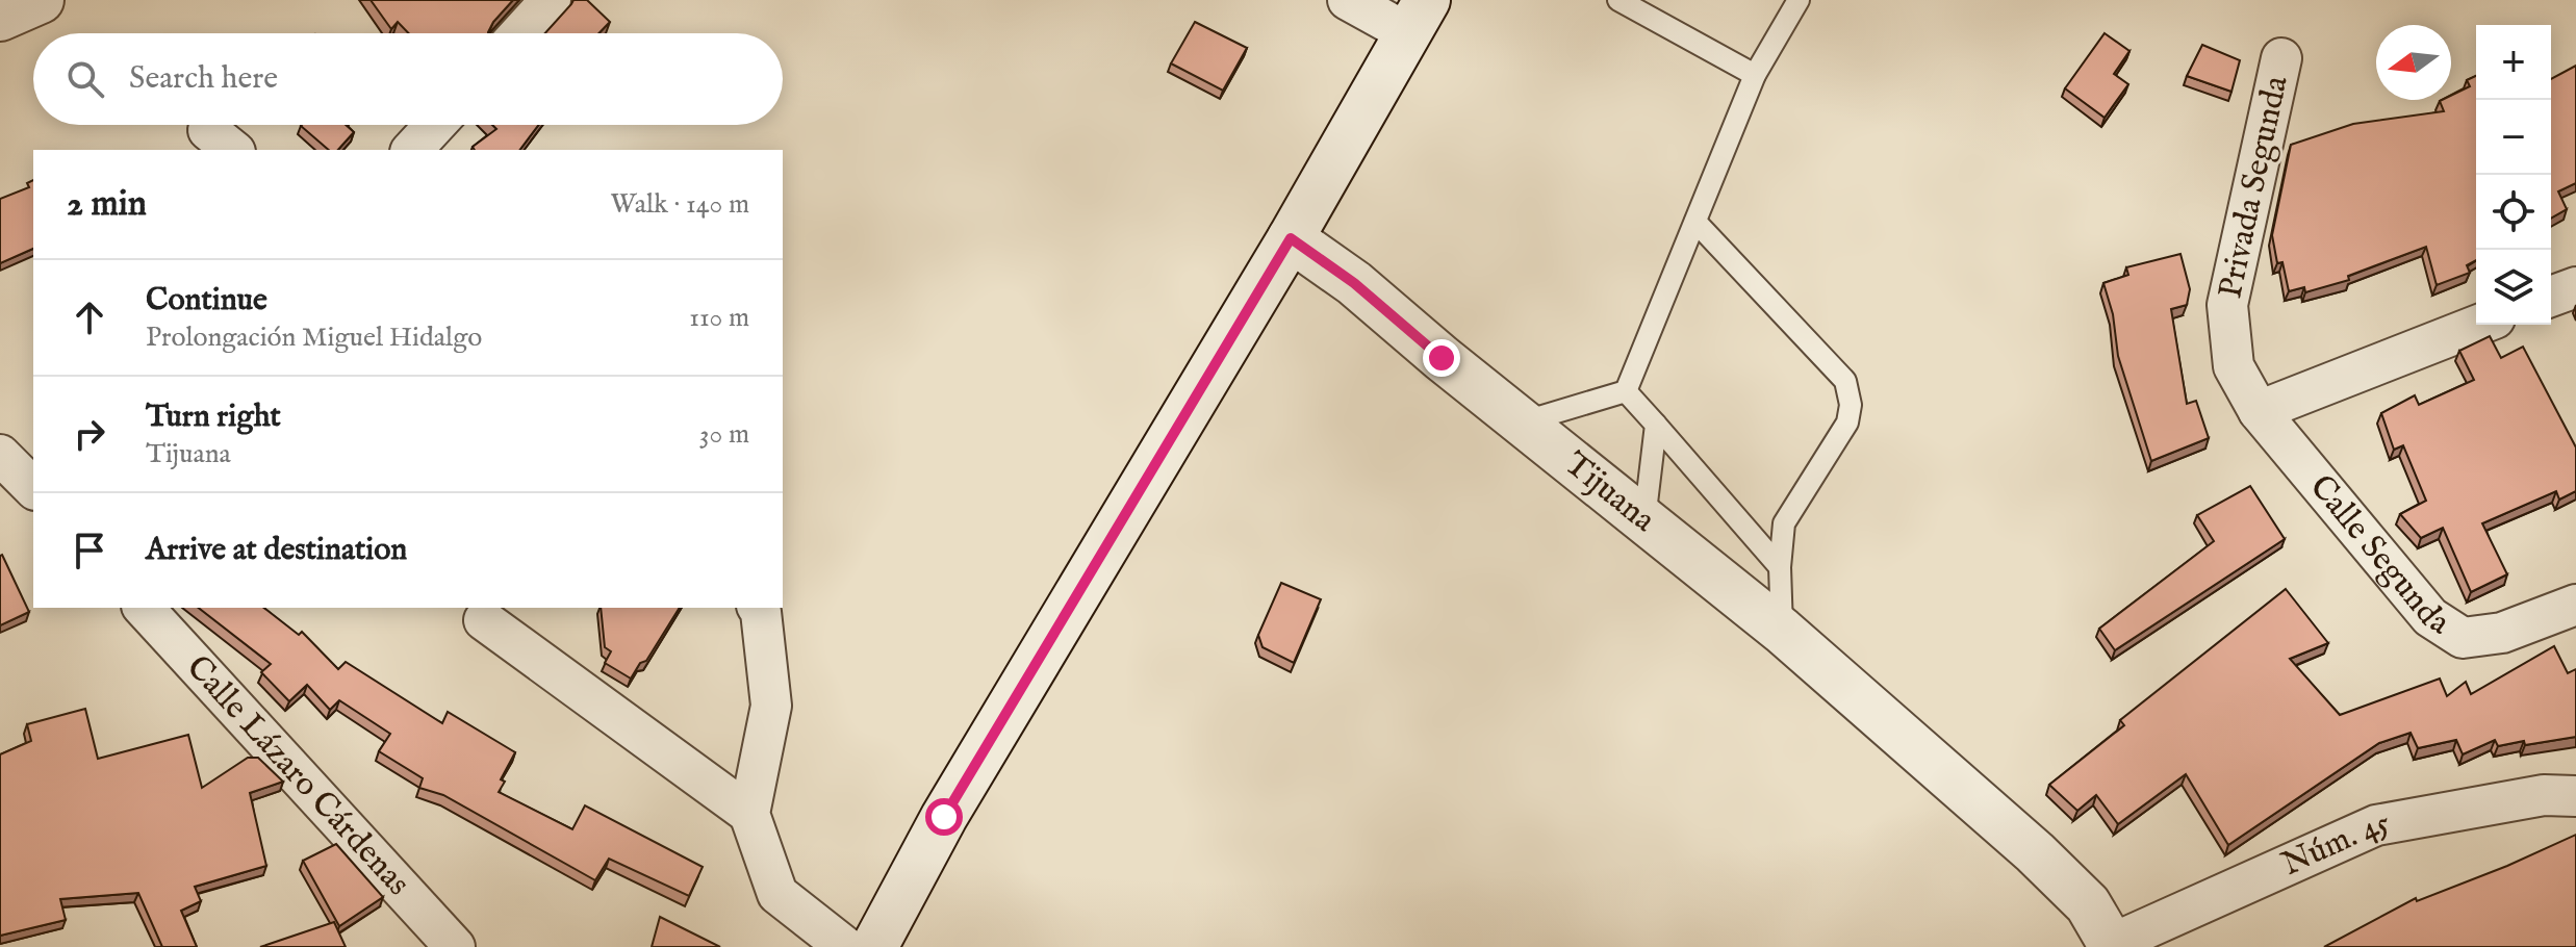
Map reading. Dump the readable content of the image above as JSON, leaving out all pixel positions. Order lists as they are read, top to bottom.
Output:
{
  "streets": {
    "street": [
      "Privada Segunda",
      "Tijuana",
      "Calle Segunda",
      "Calle Lázaro Cárdenas",
      "Núm. 45"
    ]
  },
  "crossings": [
    ["Privada Segunda", "Calle Segunda"],
    ["Tijuana", "Núm. 45"]
  ],
  "north": "left",
  "page": {
    "map_buttons": ["+", "−"],
    "search": "Search here",
    "heading": ["2 min", "Walk · 140 m"],
    "list": [
      ["Continue", "Prolongación Miguel Hidalgo", "110 m"],
      ["Turn right", "Tijuana", "30 m"],
      "Arrive at destination"
    ]
  }
}
